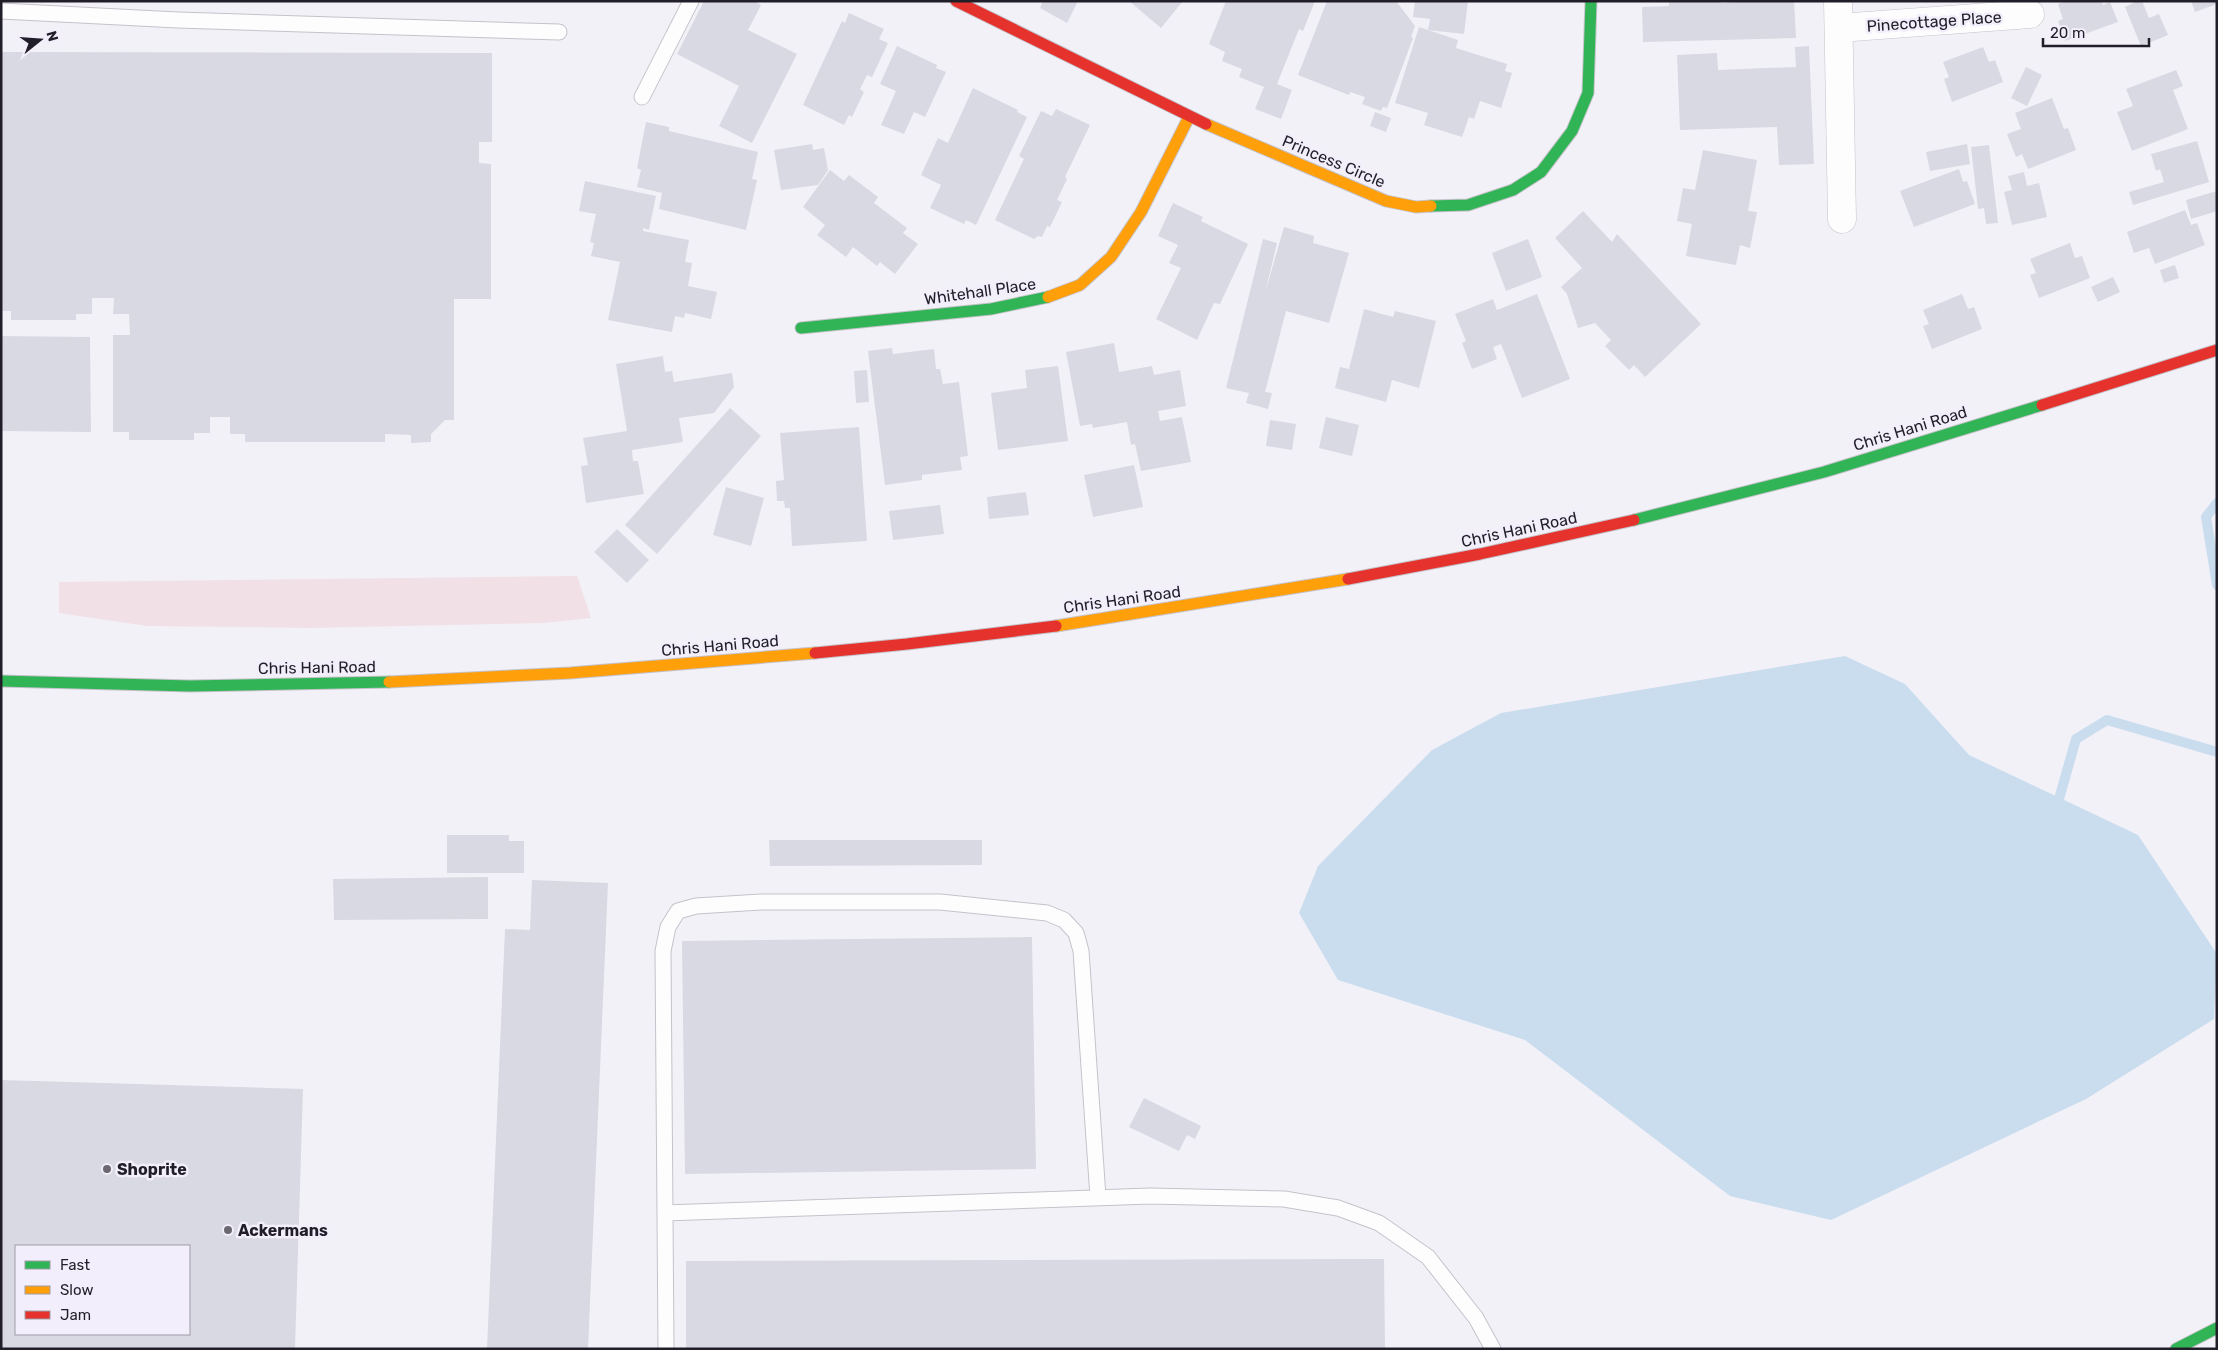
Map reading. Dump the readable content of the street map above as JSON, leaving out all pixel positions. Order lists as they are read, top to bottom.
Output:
{
  "streets": {
    "main road": ["Princess Circle", "Whitehall Place", "Chris Hani Road"],
    "street": ["Pinecottage Place"]
  },
  "crossings": [
    ["Princess Circle", "Whitehall Place"]
  ],
  "places": ["Shoprite", "Ackermans"],
  "legend": ["Fast", "Slow", "Jam"],
  "scale_bar": "20 m",
  "north": "right"
}
